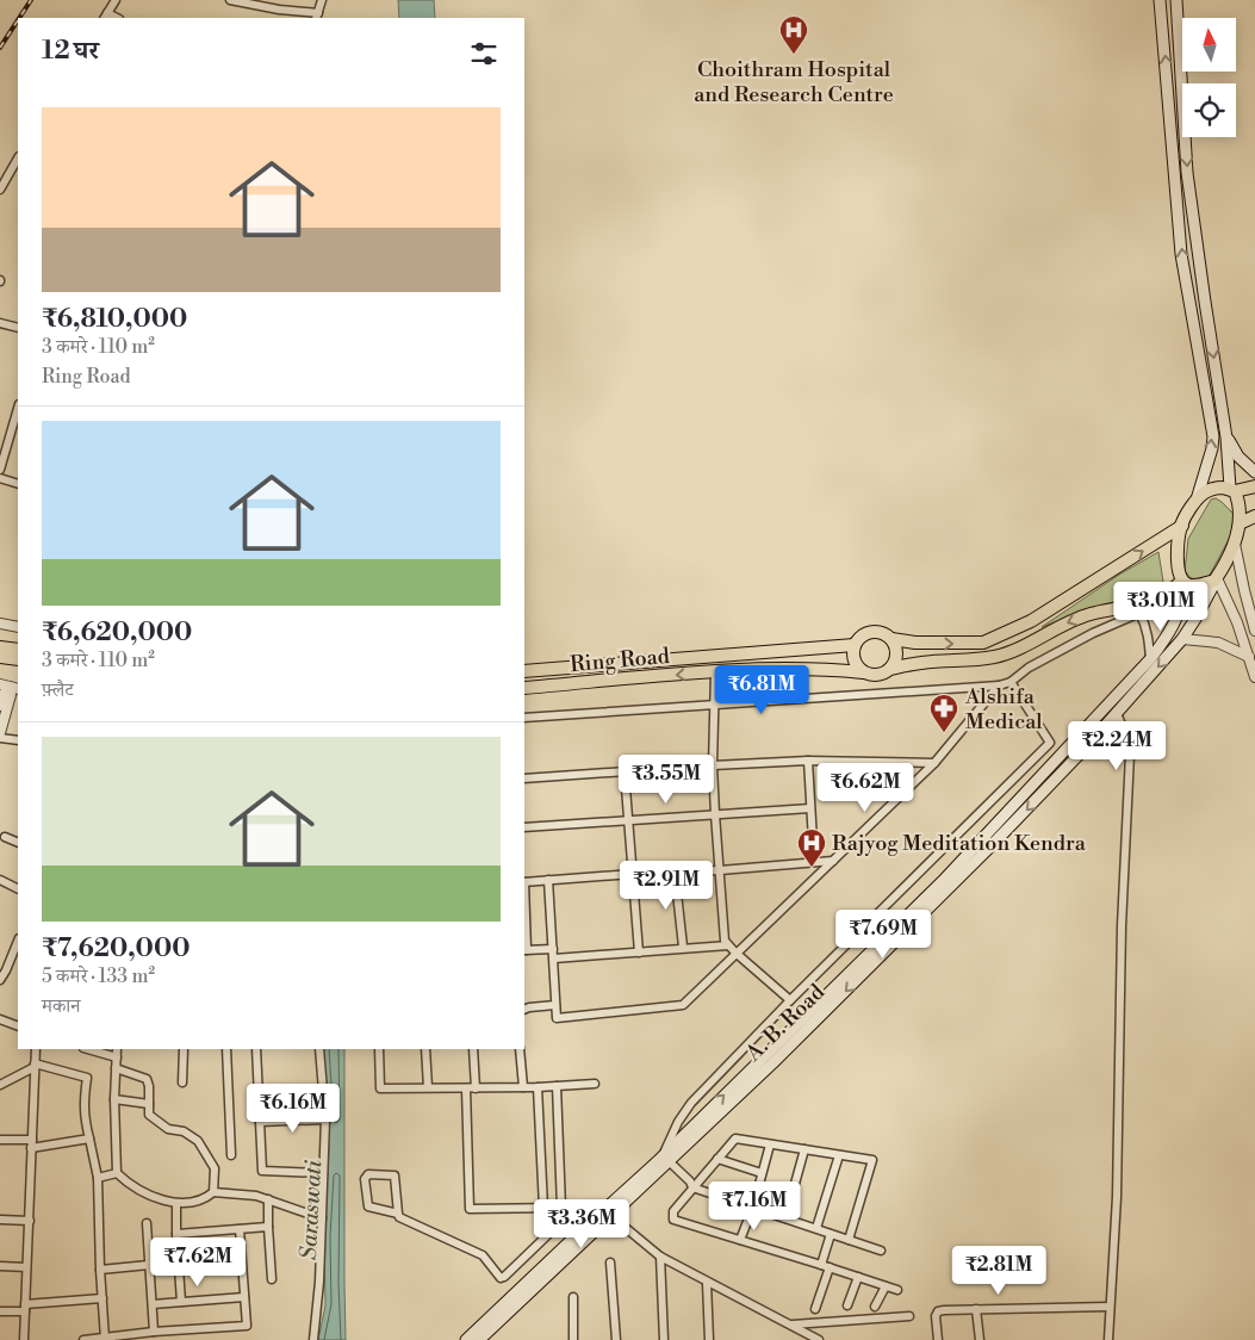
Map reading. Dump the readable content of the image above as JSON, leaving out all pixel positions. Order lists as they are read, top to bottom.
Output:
{
  "streets": {
    "highway": ["Ring Road"],
    "main road": ["A. B. Road"]
  },
  "water": ["Saraswati"],
  "places": {
    "hospital": ["Choithram Hospital and Research Centre", "Rajyog Meditation Kendra"],
    "pharmacy": ["Alshifa Medical"]
  },
  "north": "top",
  "page": {
    "heading": "12 घर",
    "list": [
      {
        "name": "₹6,810,000",
        "note": "3 कमरे · 110 m² · Ring Road"
      },
      {
        "name": "₹6,620,000",
        "note": "3 कमरे · 110 m² · फ़्लैट"
      },
      {
        "name": "₹7,620,000",
        "note": "5 कमरे · 133 m² · मकान"
      }
    ],
    "price": [
      "₹3.01M",
      "₹6.81M",
      "₹2.24M",
      "₹3.55M",
      "₹6.62M",
      "₹2.91M",
      "₹7.69M",
      "₹6.16M",
      "₹7.16M",
      "₹3.36M",
      "₹7.62M",
      "₹2.81M"
    ]
  }
}
